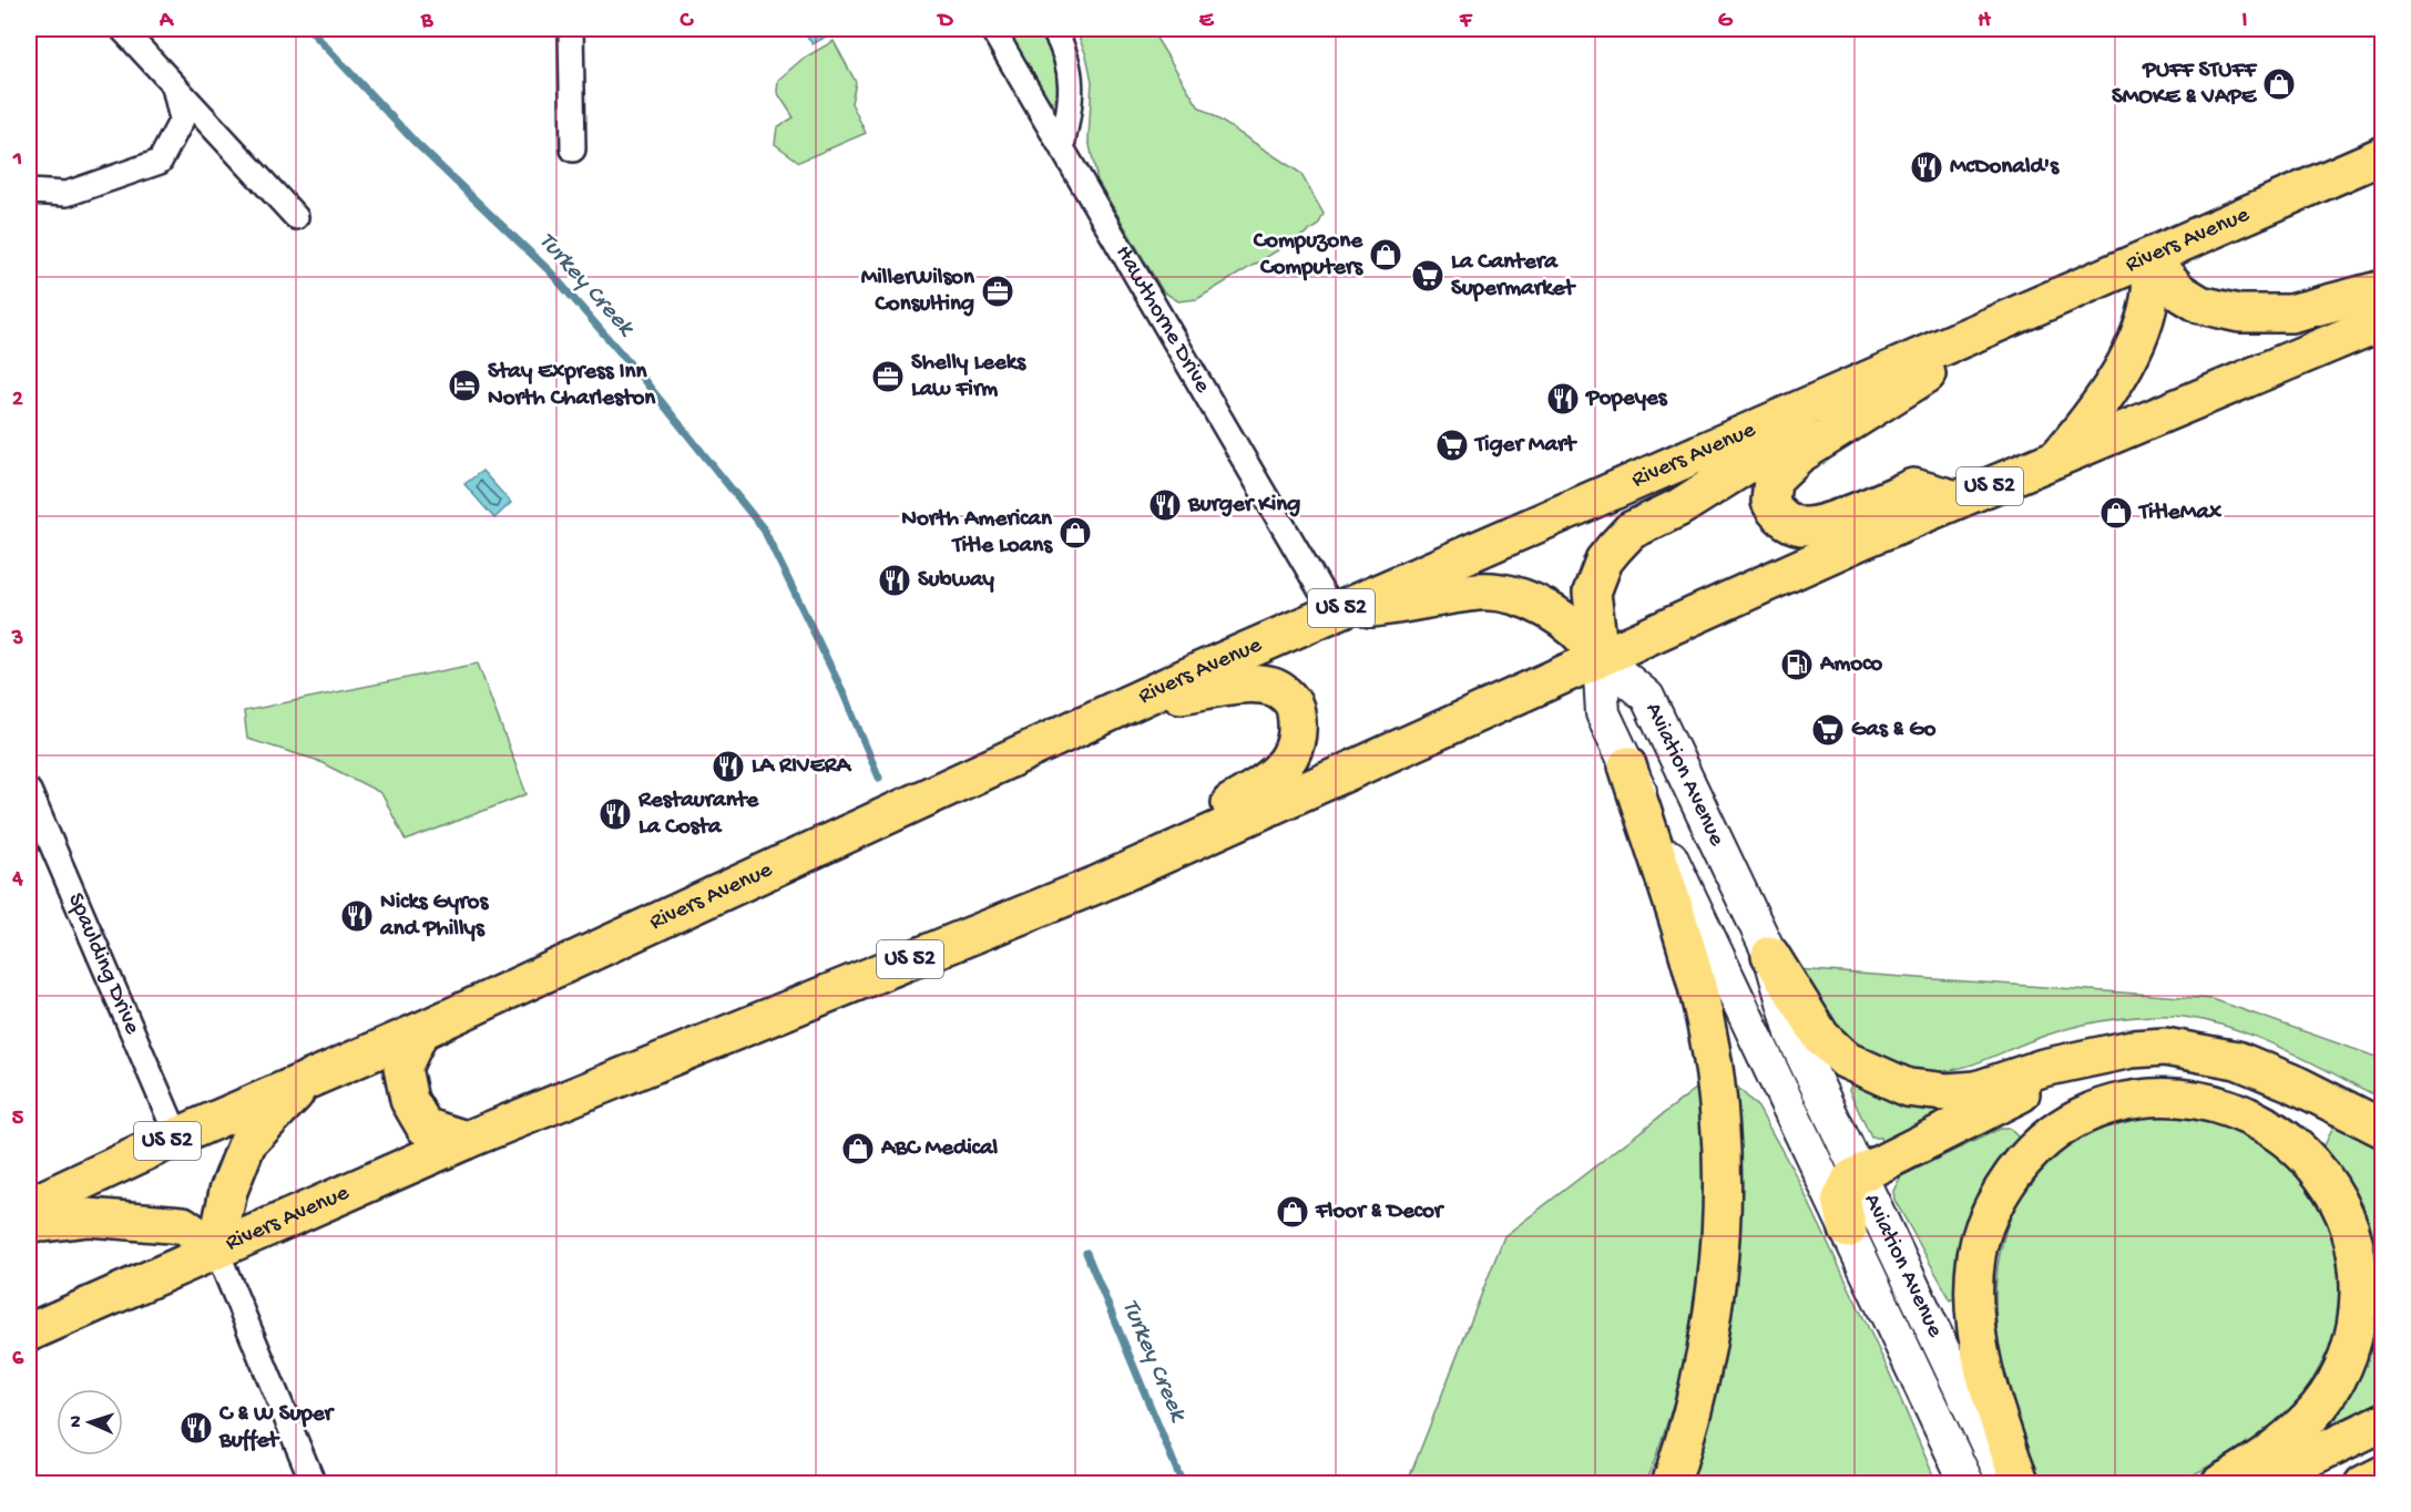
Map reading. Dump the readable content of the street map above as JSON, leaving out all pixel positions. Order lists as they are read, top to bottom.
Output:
{
  "streets": {
    "main road": ["Rivers Avenue", "US 52"],
    "street": ["Hawthorne Drive", "Aviation Avenue", "Spaulding Drive"]
  },
  "crossings": [
    ["Rivers Avenue", "Hawthorne Drive"],
    ["Rivers Avenue", "Aviation Avenue"],
    ["Rivers Avenue", "Spaulding Drive"]
  ],
  "water": ["Turkey Creek"],
  "places": {
    "shop": [
      "PUFF STUFF SMOKE & VAPE",
      "Compuzone Computers",
      "TitleMax",
      "North American Title Loans",
      "ABC Medical",
      "Floor & Decor"
    ],
    "restaurant": [
      "McDonald's",
      "Popeyes",
      "Burger King",
      "Subway",
      "LA RIVERA",
      "Restaurante La Costa",
      "Nicks Gyros and Phillys",
      "C & W Super Buffet"
    ],
    "supermarket": ["La Cantera Supermarket", "Tiger Mart", "Gas & Go"],
    "office": ["MillerWilson Consulting", "Shelly Leeks Law Firm"],
    "hotel": ["Stay Express Inn North Charleston"],
    "fuel station": ["Amoco"]
  },
  "north": "left",
  "grid": {
    "columns": [
      "A",
      "B",
      "C",
      "D",
      "E",
      "F",
      "G",
      "H",
      "I"
    ],
    "rows": [
      "1",
      "2",
      "3",
      "4",
      "5",
      "6"
    ]
  }
}
